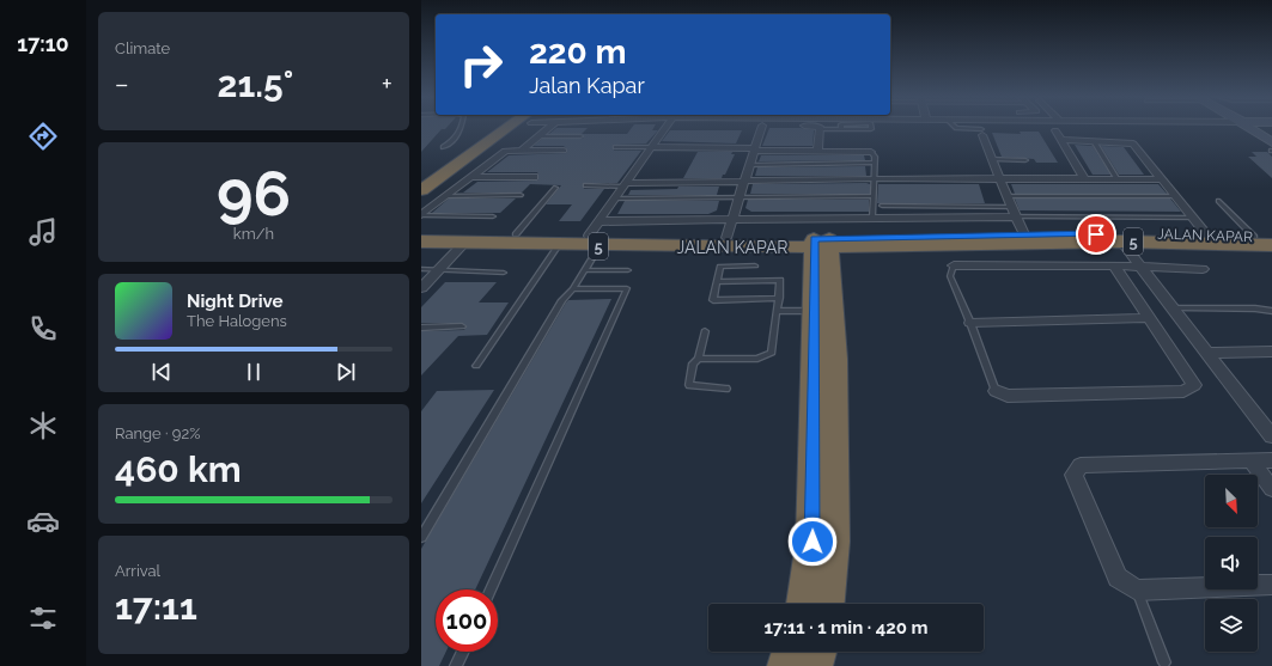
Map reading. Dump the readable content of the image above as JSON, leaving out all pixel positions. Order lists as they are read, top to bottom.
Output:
{
  "streets": {
    "highway": ["JALAN KAPAR", "5"]
  },
  "north": "bottom right",
  "page": {
    "tabs": "17:10",
    "tile": [
      "Climate",
      ["96", "km/h"],
      ["Range · 92%", "460 km"],
      ["Arrival", "17:11"]
    ],
    "turn": ["220 m", "Jalan Kapar"],
    "heat": ["−", "21.5°", "+"],
    "song": ["Night Drive", "The Halogens"],
    "limit": "100",
    "trip": "17:11 · 1 min · 420 m"
  }
}
